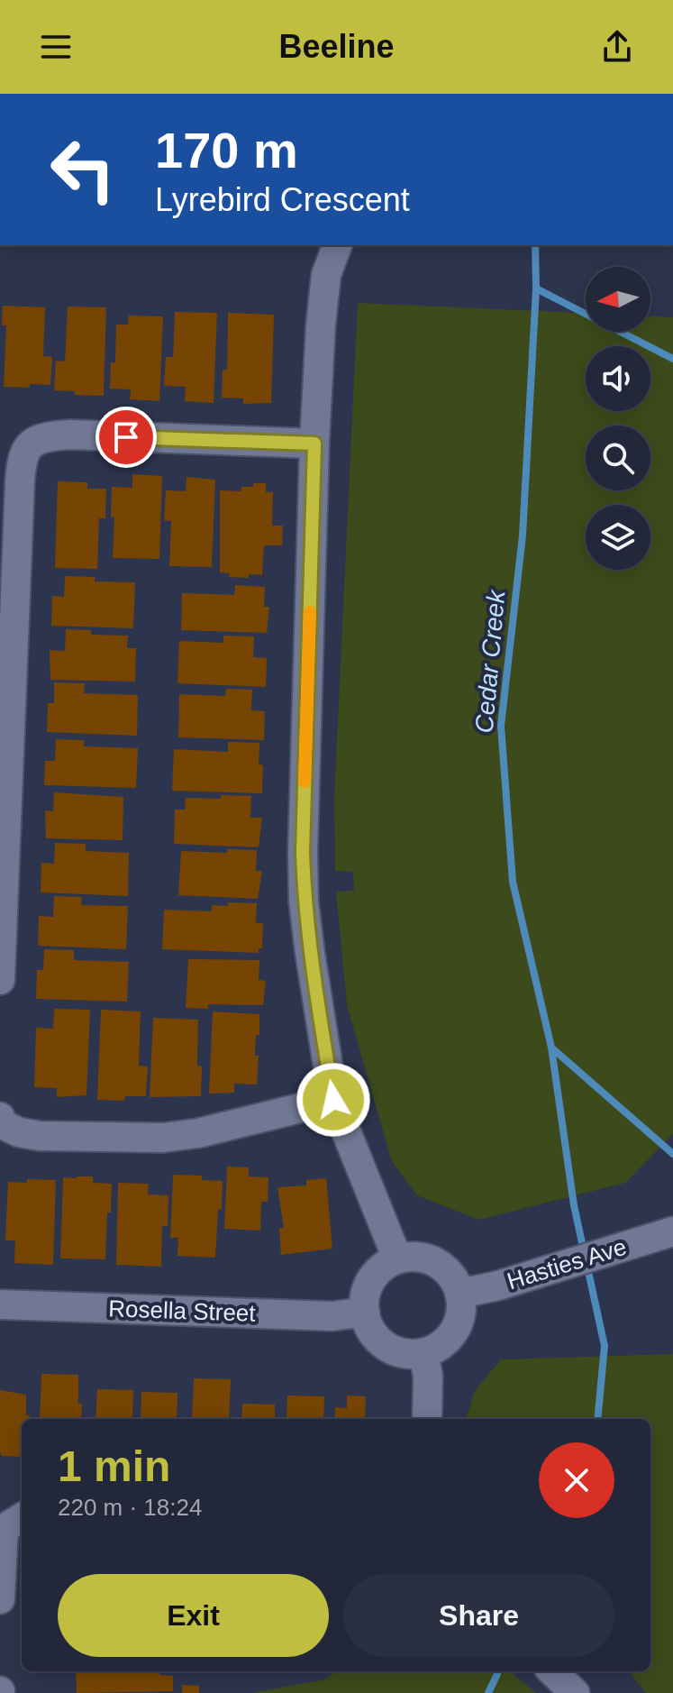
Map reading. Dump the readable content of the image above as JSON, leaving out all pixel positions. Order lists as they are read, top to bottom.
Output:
{
  "streets": {
    "street": ["Hasties Ave", "Rosella Street"]
  },
  "crossings": [
    ["Hasties Ave", "Rosella Street"]
  ],
  "water": ["Cedar Creek"],
  "north": "left",
  "page": {
    "header": "Beeline",
    "turn": ["170 m", "Lyrebird Crescent"],
    "heading": ["1 min", "220 m · 18:24"],
    "buttons": ["Exit", "Share"]
  }
}
